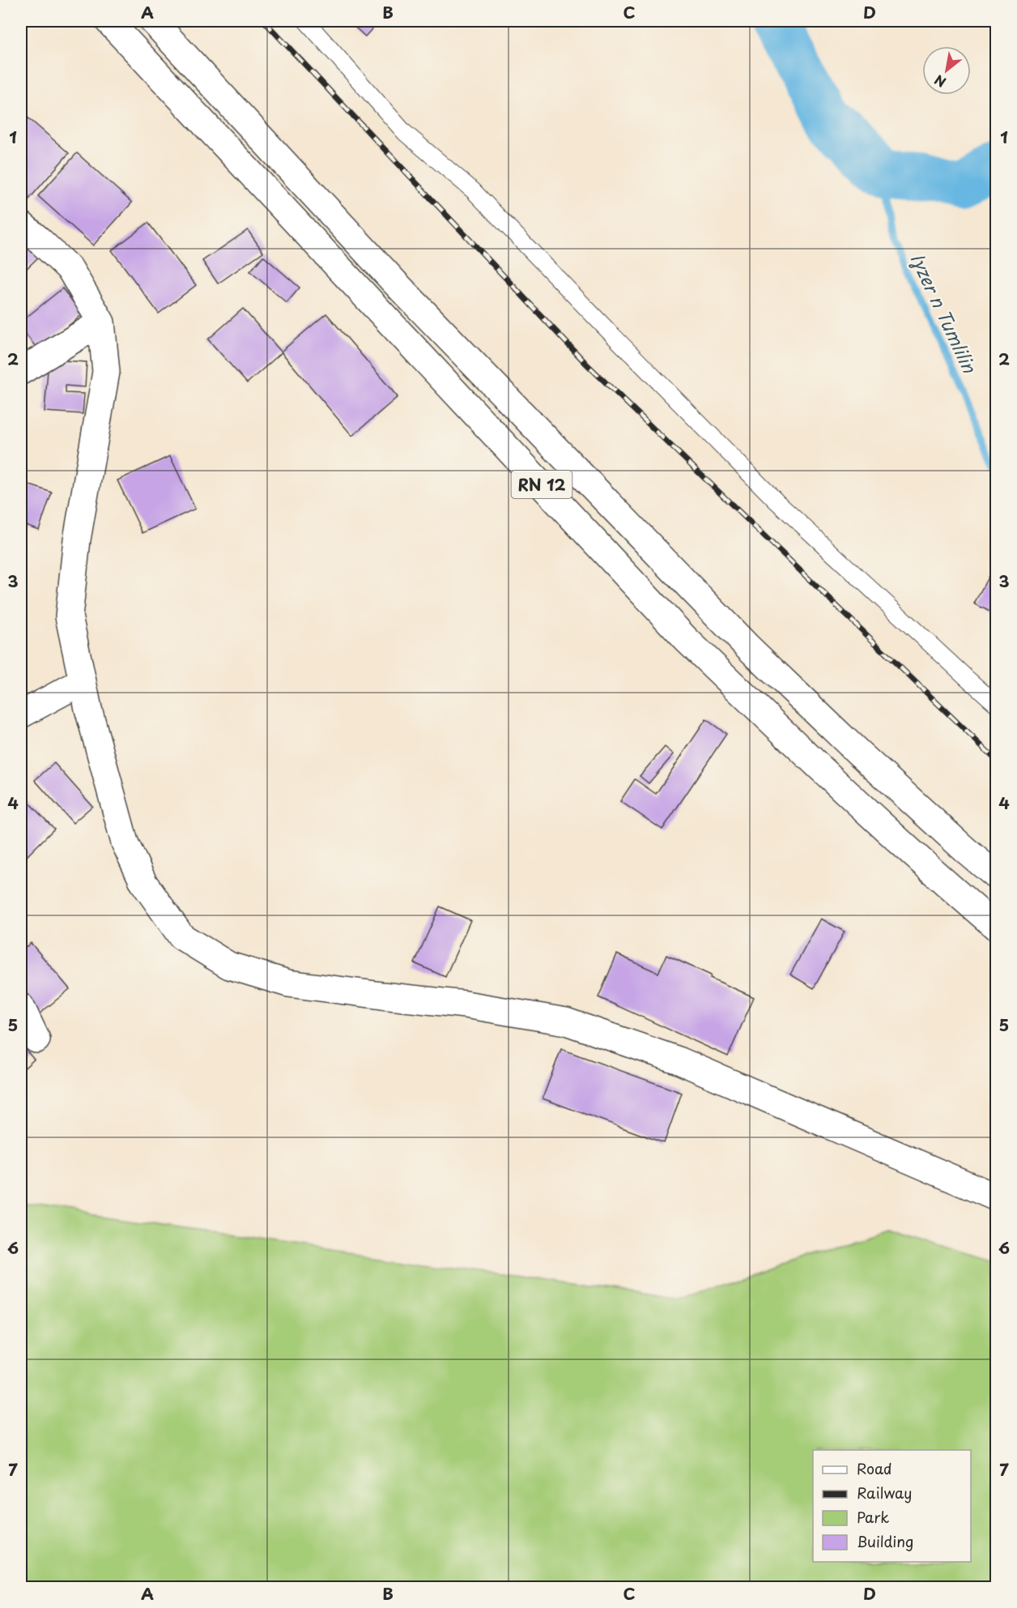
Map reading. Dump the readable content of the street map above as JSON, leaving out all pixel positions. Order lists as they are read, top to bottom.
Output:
{
  "streets": {
    "main road": ["RN 12"]
  },
  "water": ["Iɣzer n Tumlilin"],
  "legend": [
    "Road",
    "Railway",
    "Park",
    "Building"
  ],
  "north": "bottom left",
  "grid": {
    "columns": [
      "A",
      "B",
      "C",
      "D"
    ],
    "rows": [
      "1",
      "2",
      "3",
      "4",
      "5",
      "6",
      "7"
    ]
  }
}
